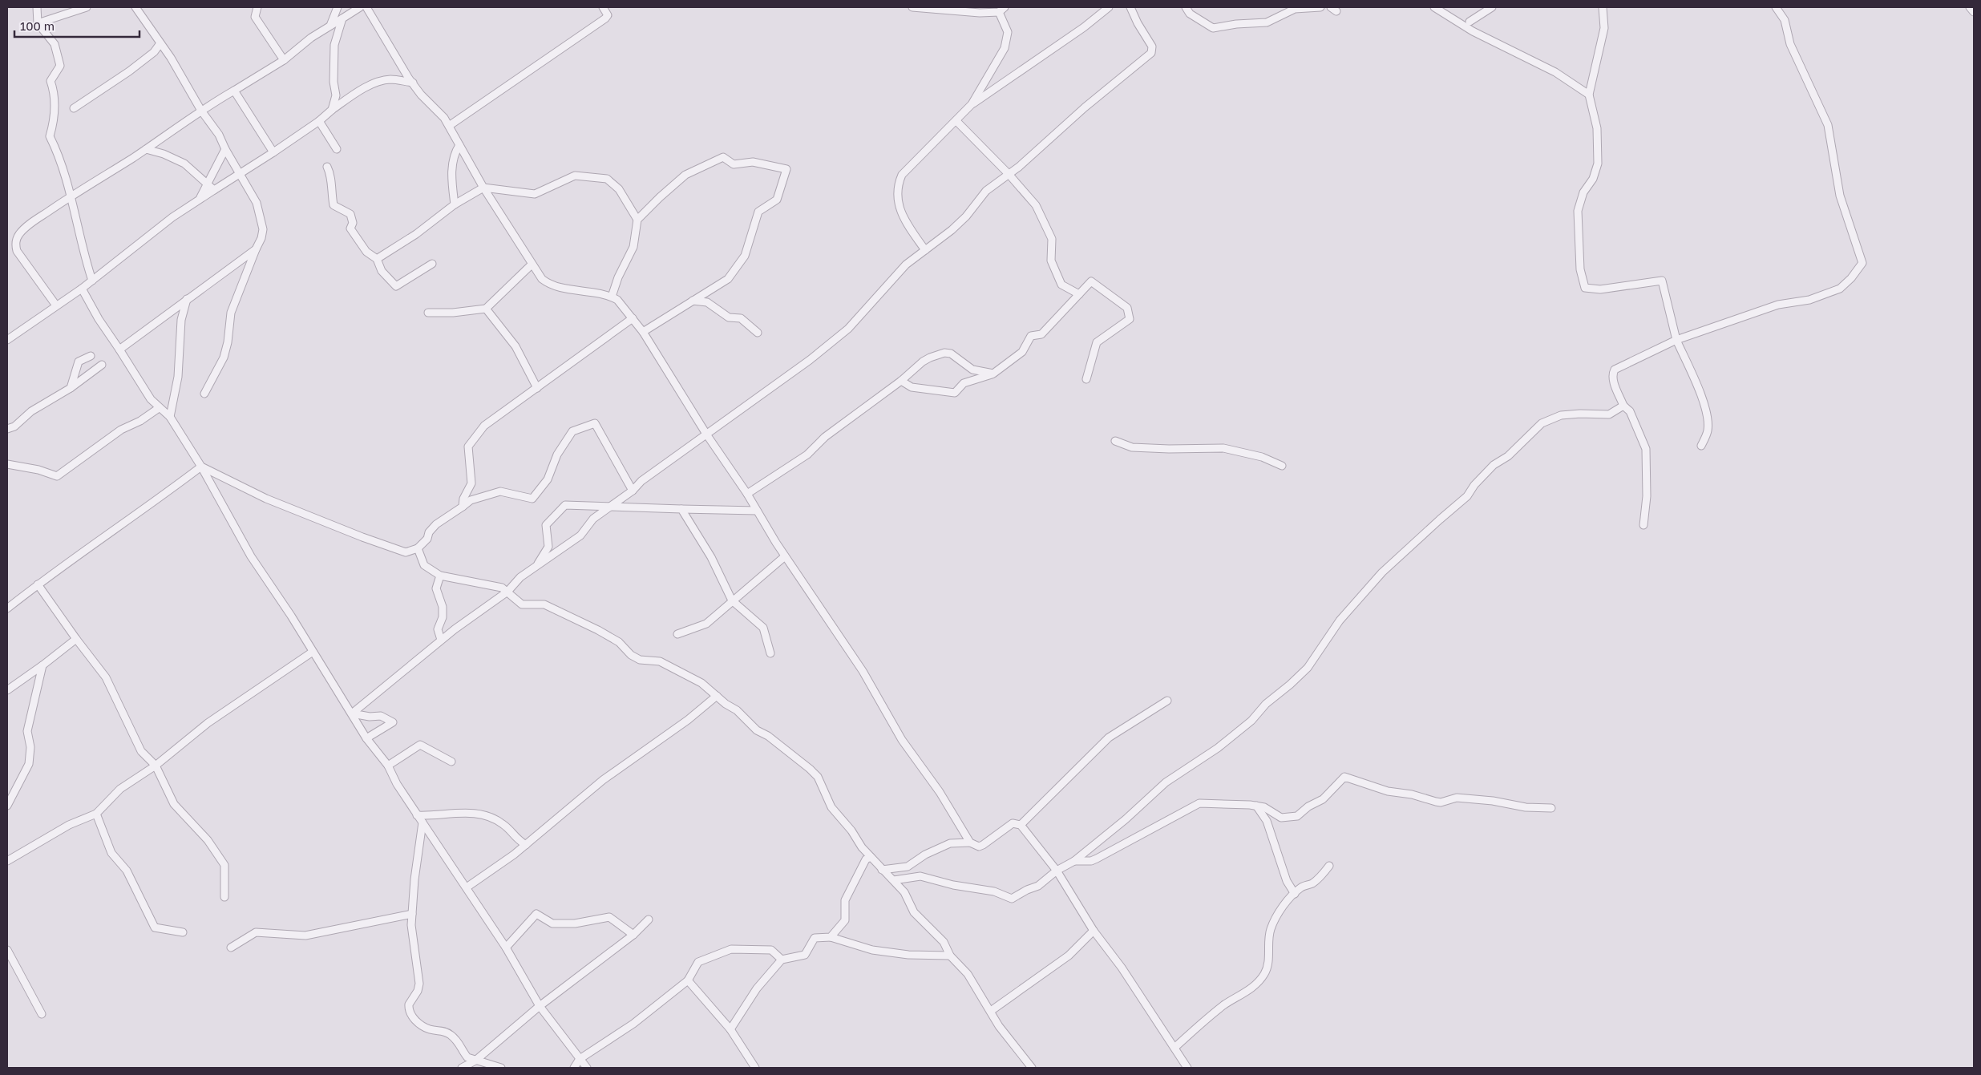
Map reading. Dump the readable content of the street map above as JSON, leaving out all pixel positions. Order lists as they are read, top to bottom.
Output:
{
  "scale_bar": "100 m"
}
